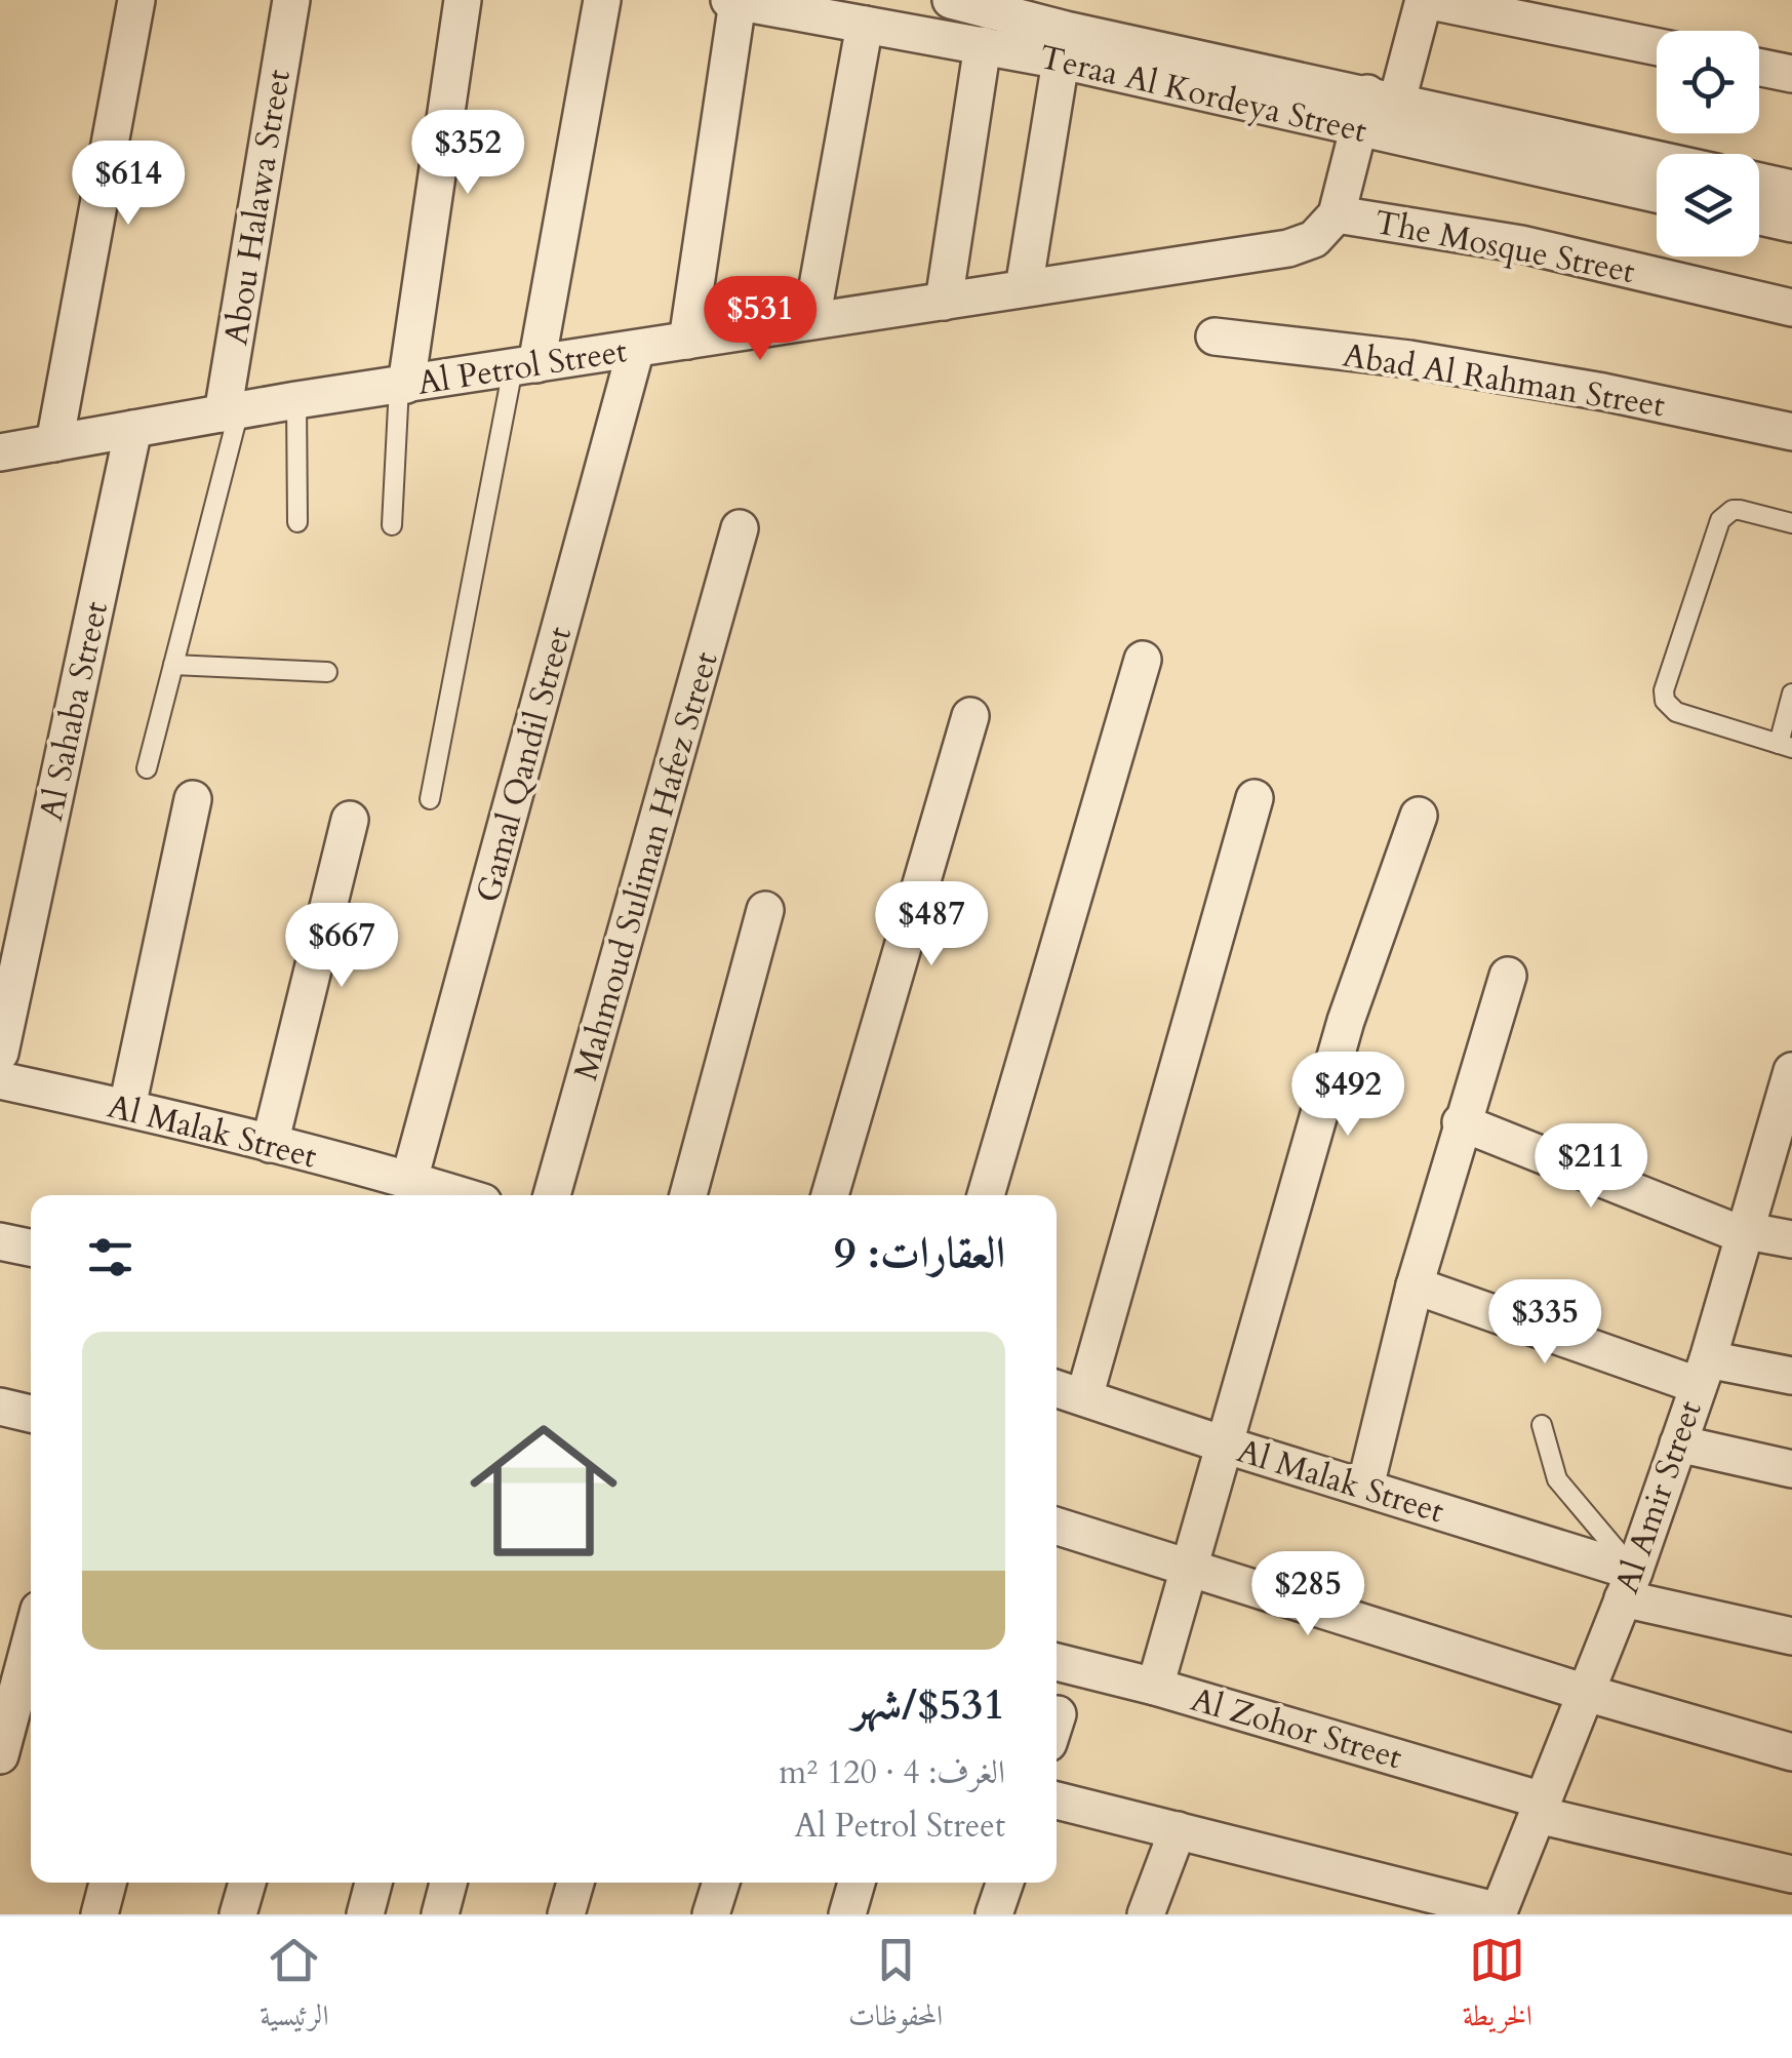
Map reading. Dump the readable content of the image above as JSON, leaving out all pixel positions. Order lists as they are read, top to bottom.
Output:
{
  "streets": {
    "street": [
      "Teraa Al Kordeya Street",
      "Abou Halawa Street",
      "The Mosque Street",
      "Al Petrol Street",
      "Abad Al Rahman Street",
      "Al Sahaba Street",
      "Gamal Qandil Street",
      "Mahmoud Suliman Hafez Street",
      "Al Malak Street",
      "Al Amir Street",
      "Al Zohor Street"
    ]
  },
  "crossings": [
    ["Abou Halawa Street", "Al Petrol Street"],
    ["The Mosque Street", "Al Petrol Street"],
    ["Al Petrol Street", "Al Sahaba Street"],
    ["Al Petrol Street", "Gamal Qandil Street"],
    ["Gamal Qandil Street", "Al Malak Street"],
    ["Al Malak Street", "Al Amir Street"],
    ["Al Amir Street", "Al Zohor Street"]
  ],
  "page": {
    "price": [
      "$352",
      "$614",
      "$531",
      "$487",
      "$667",
      "$492",
      "$211",
      "$335",
      "$285"
    ],
    "heading": "العقارات: 9",
    "list": [
      {
        "name": "$531/شهر",
        "note": "الغرف: 4 · 120 m² · Al Petrol Street"
      }
    ],
    "tabs": ["الخريطة", "المحفوظات", "الرئيسية"]
  }
}
